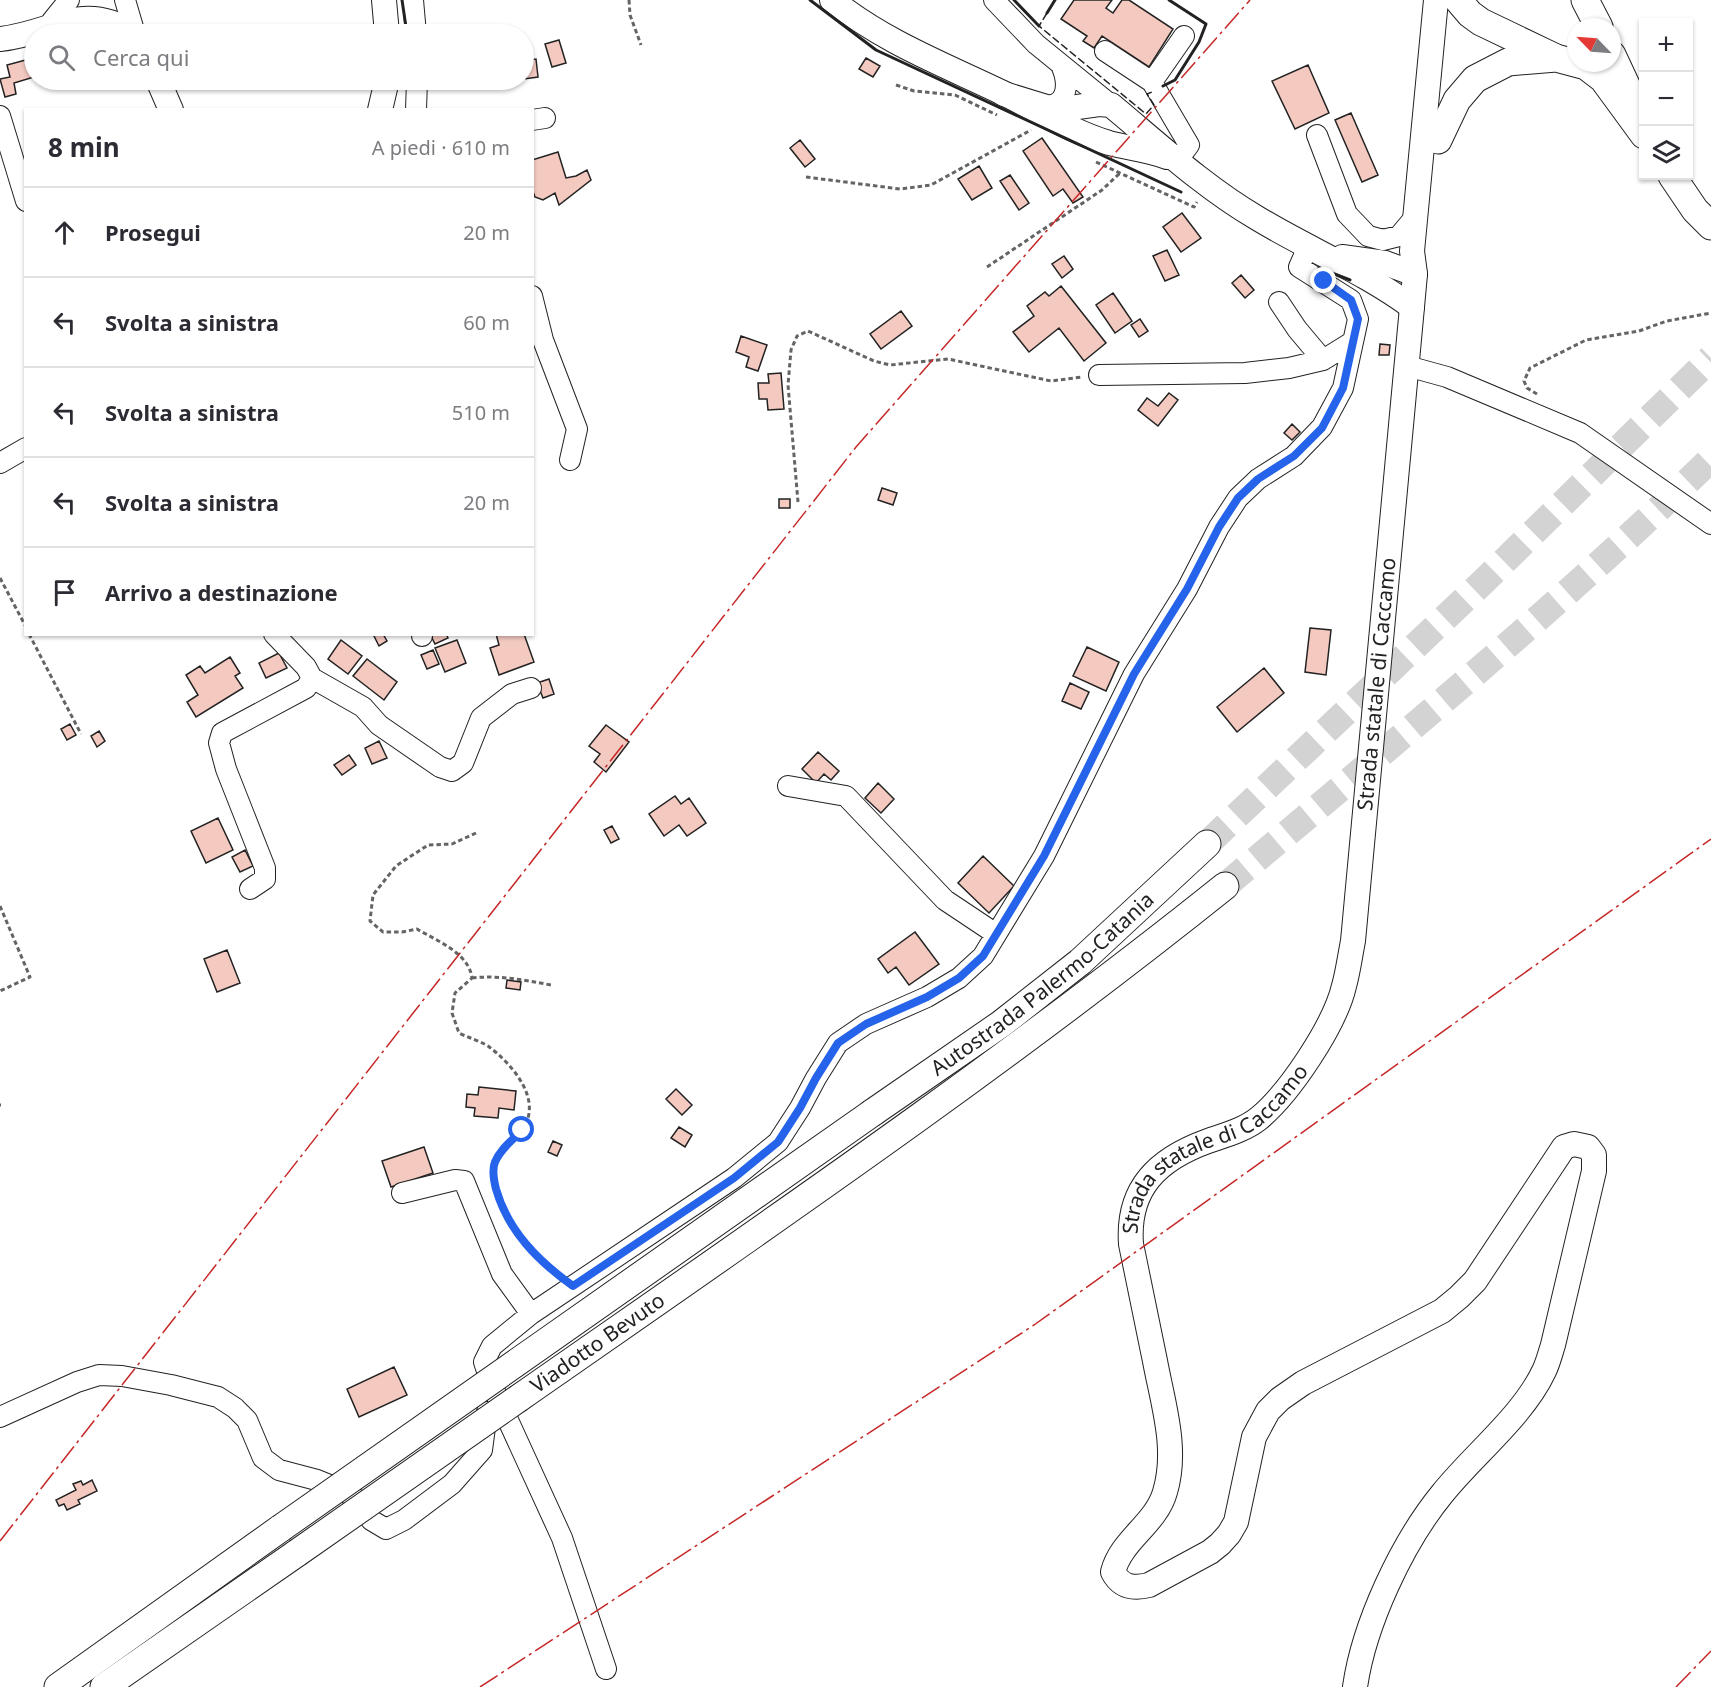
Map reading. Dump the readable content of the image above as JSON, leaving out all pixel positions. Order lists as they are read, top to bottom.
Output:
{
  "streets": {
    "highway": ["Autostrada Palermo-Catania", "Viadotto Bevuto"],
    "main road": ["Strada statale di Caccamo"]
  },
  "crossings": [
    ["Autostrada Palermo-Catania", "Viadotto Bevuto"]
  ],
  "north": "top left",
  "page": {
    "map_buttons": ["+", "−"],
    "search": "Cerca qui",
    "heading": ["8 min", "A piedi · 610 m"],
    "list": [
      ["Prosegui", "20 m"],
      ["Svolta a sinistra", "60 m"],
      ["Svolta a sinistra", "510 m"],
      ["Svolta a sinistra", "20 m"],
      "Arrivo a destinazione"
    ]
  }
}
